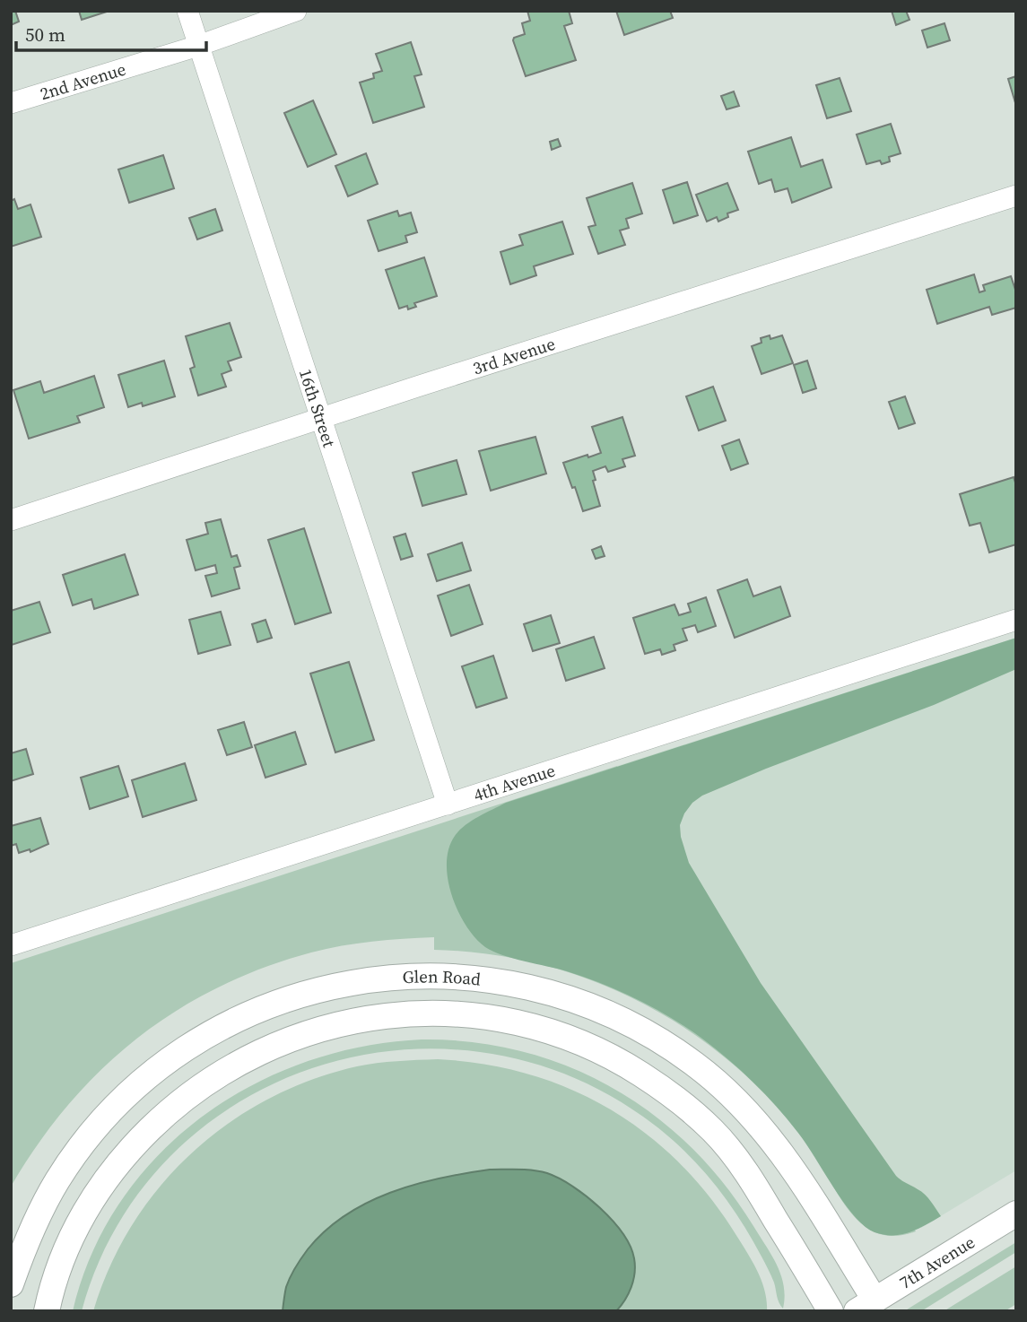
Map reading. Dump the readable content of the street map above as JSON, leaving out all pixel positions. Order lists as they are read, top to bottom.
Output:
{
  "streets": {
    "street": [
      "2nd Avenue",
      "3rd Avenue",
      "16th Street",
      "4th Avenue",
      "Glen Road",
      "7th Avenue"
    ]
  },
  "crossings": [
    ["2nd Avenue", "16th Street"],
    ["3rd Avenue", "16th Street"],
    ["16th Street", "4th Avenue"],
    ["Glen Road", "7th Avenue"]
  ],
  "scale_bar": "50 m"
}
